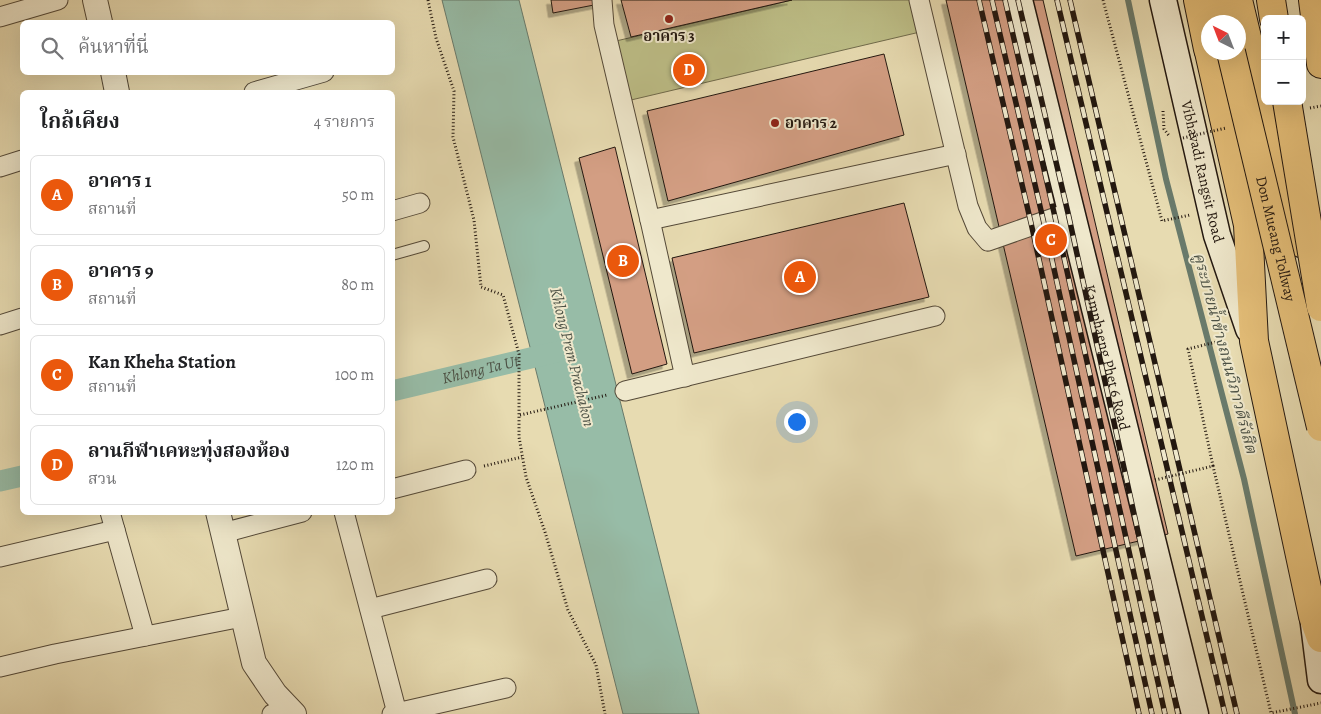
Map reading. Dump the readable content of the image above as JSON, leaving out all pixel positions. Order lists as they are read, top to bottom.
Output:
{
  "streets": {
    "highway": ["Vibhavadi Rangsit Road", "Don Mueang Tollway"],
    "main road": ["Kamphaeng Phet 6 Road"]
  },
  "water": ["คูระบายน้ำข้างถนนวิภาวดีรังสิต", "Khlong Prem Prachakon", "Khlong Ta Ut"],
  "places": ["อาคาร 3", "อาคาร 2"],
  "north": "top left",
  "page": {
    "map_buttons": ["+", "−"],
    "search": "ค้นหาที่นี่",
    "pins": [
      "D",
      "C",
      "B",
      "A"
    ],
    "heading": ["ใกล้เคียง", "4 รายการ"],
    "list": [
      {
        "mark": "A",
        "name": "อาคาร 1",
        "note": "สถานที่",
        "value": "50 m"
      },
      {
        "mark": "B",
        "name": "อาคาร 9",
        "note": "สถานที่",
        "value": "80 m"
      },
      {
        "mark": "C",
        "name": "Kan Kheha Station",
        "note": "สถานที่",
        "value": "100 m"
      },
      {
        "mark": "D",
        "name": "ลานกีฬาเคหะทุ่งสองห้อง",
        "note": "สวน",
        "value": "120 m"
      }
    ]
  }
}
